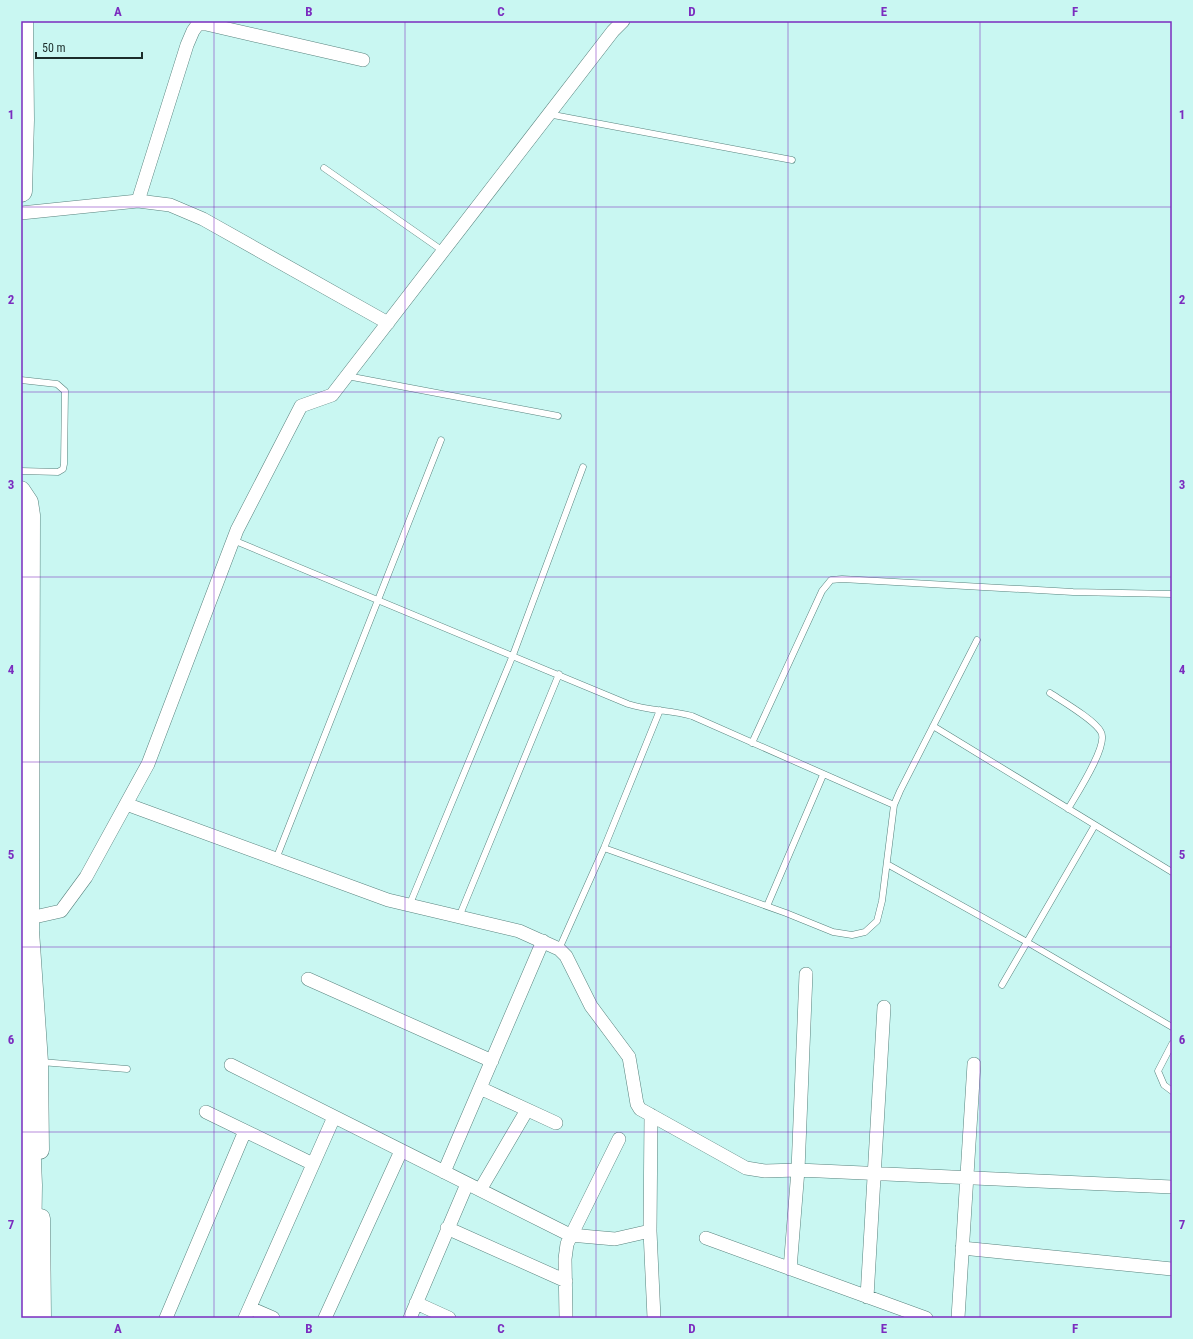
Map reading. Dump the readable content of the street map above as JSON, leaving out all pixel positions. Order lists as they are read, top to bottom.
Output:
{
  "scale_bar": "50 m",
  "grid": {
    "columns": [
      "A",
      "B",
      "C",
      "D",
      "E",
      "F"
    ],
    "rows": [
      "1",
      "2",
      "3",
      "4",
      "5",
      "6",
      "7"
    ]
  }
}
